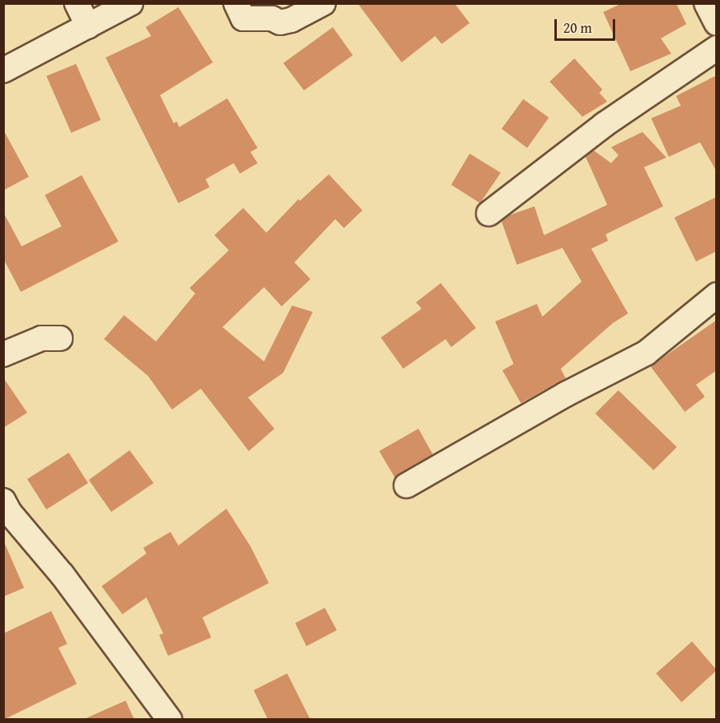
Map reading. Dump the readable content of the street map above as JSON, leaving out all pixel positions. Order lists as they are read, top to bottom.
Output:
{
  "scale_bar": "20 m"
}
